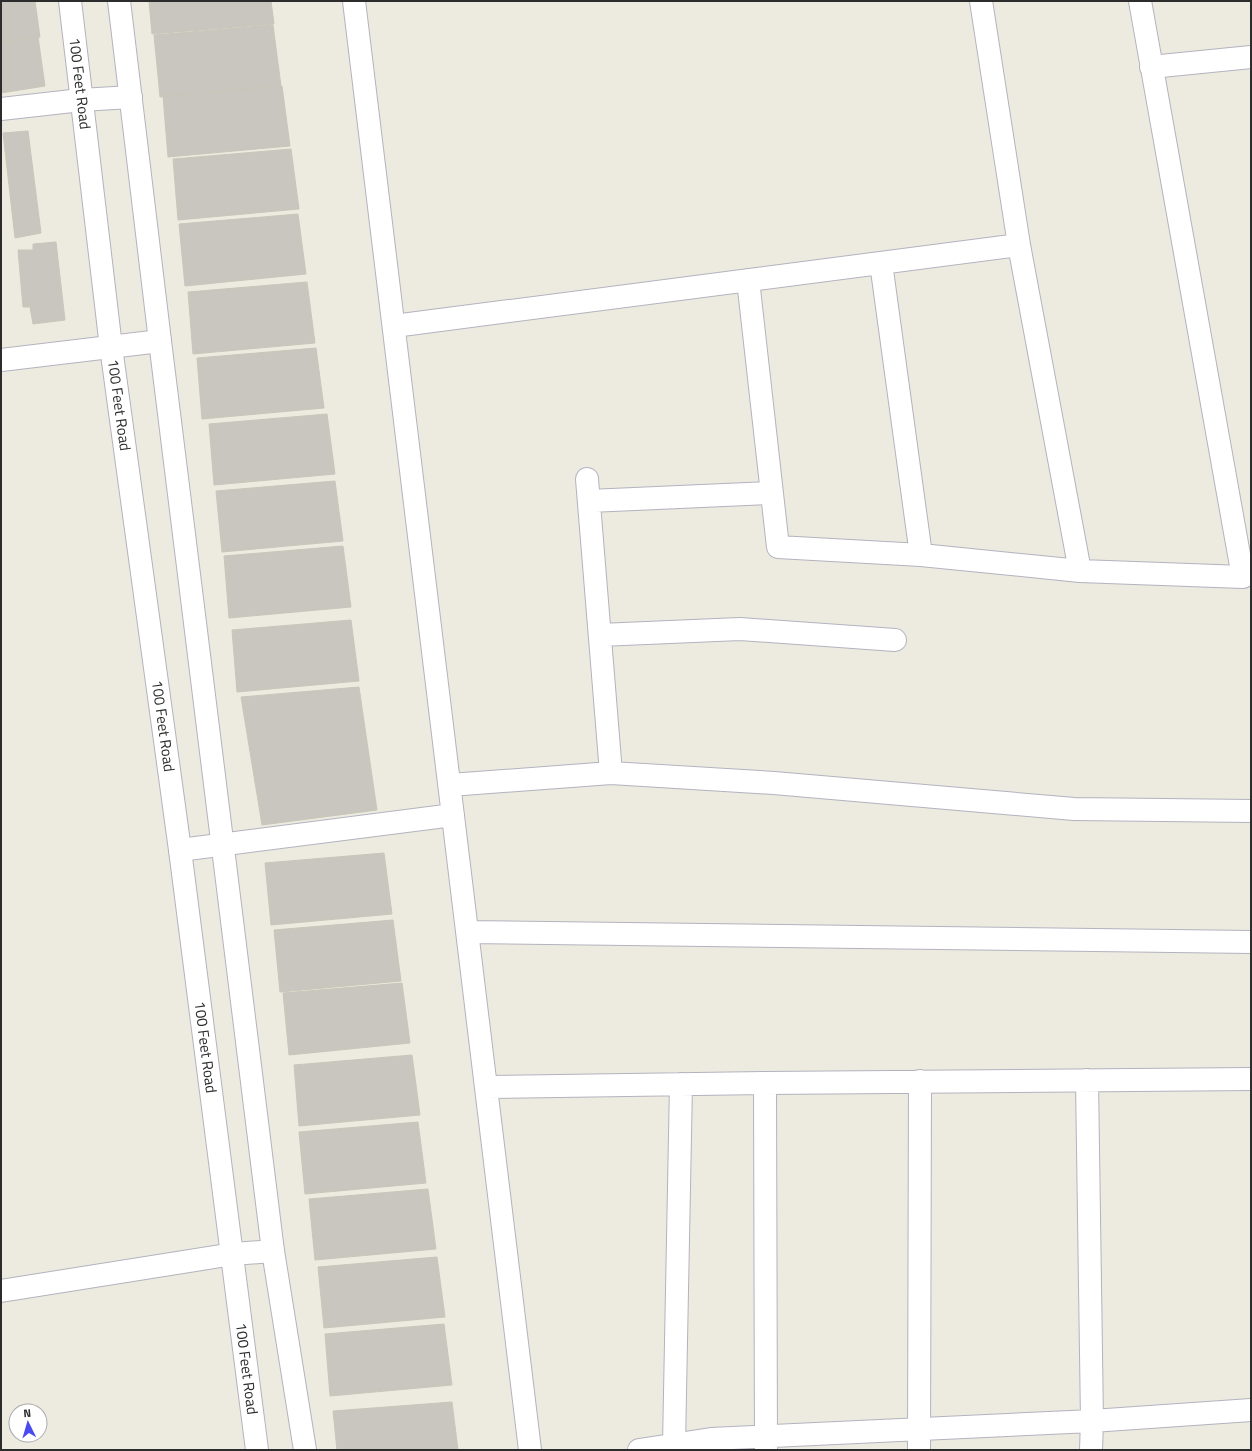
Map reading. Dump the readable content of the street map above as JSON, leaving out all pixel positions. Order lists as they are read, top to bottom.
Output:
{
  "streets": {
    "street": ["100 Feet Road"]
  },
  "north": "top"
}
